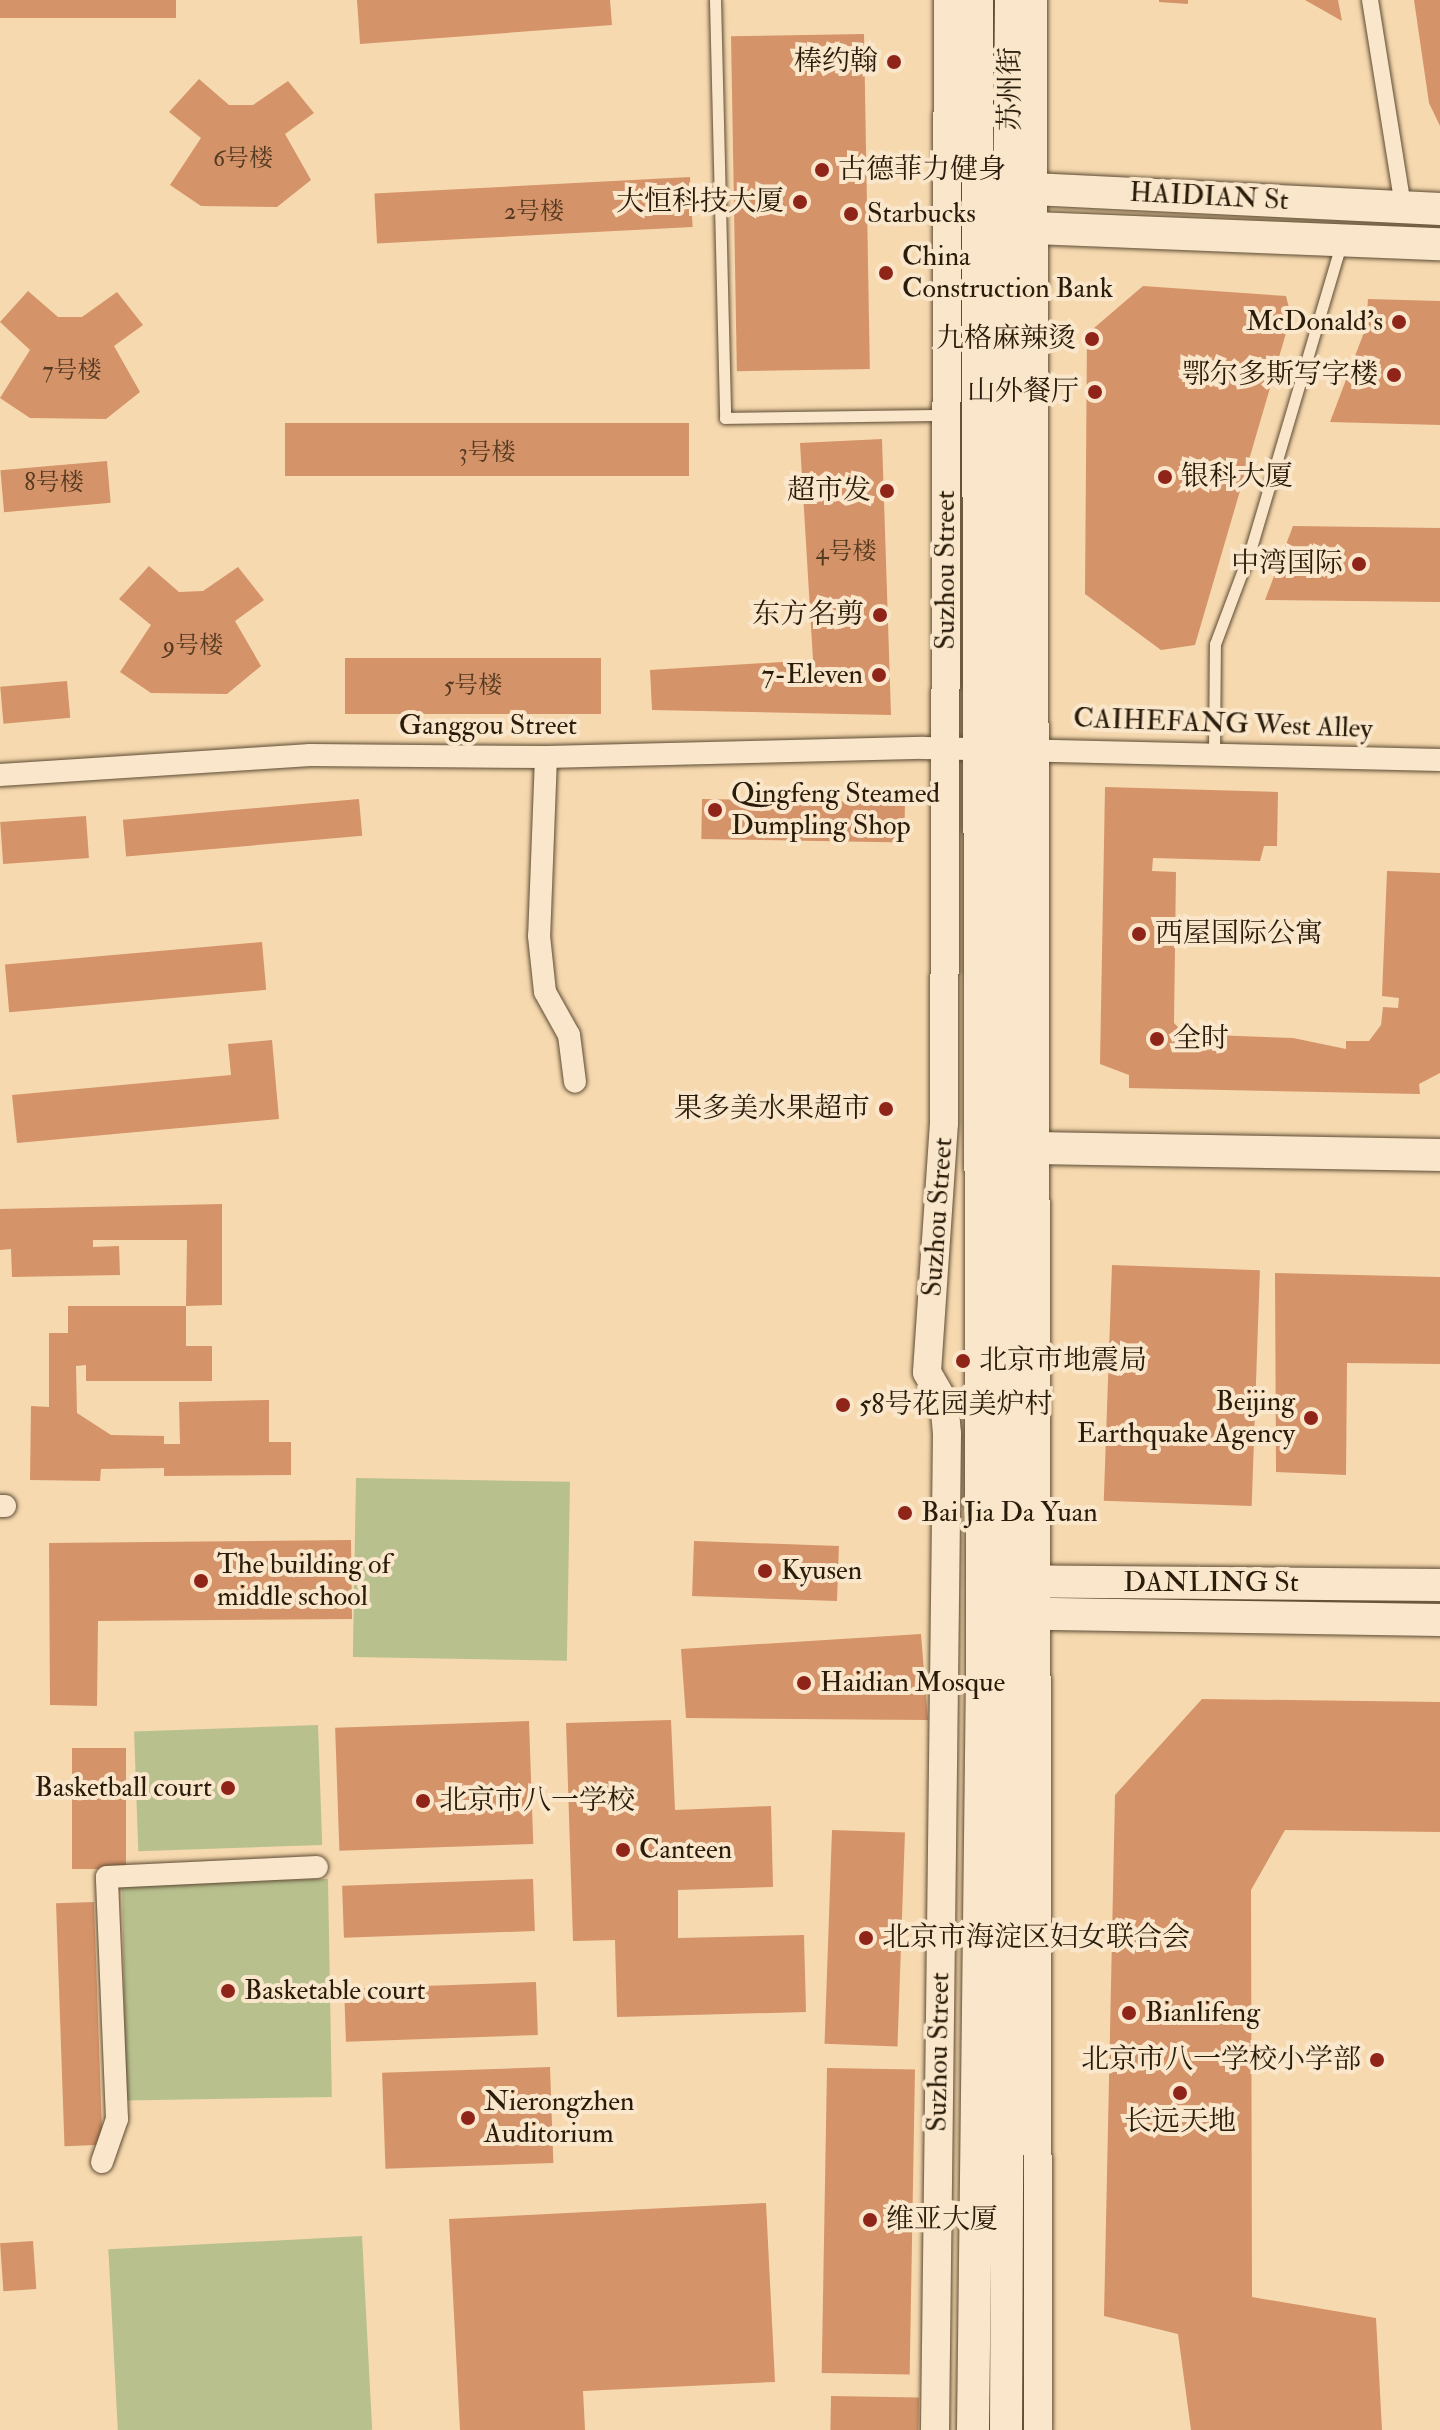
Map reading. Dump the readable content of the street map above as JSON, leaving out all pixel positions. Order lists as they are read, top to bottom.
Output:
{
  "streets": {
    "main road": [
      "苏州街",
      "HAIDIAN St",
      "Suzhou Street",
      "DANLING St"
    ],
    "street": ["CAIHEFANG West Alley", "Ganggou Street"]
  },
  "crossings": [
    ["苏州街", "HAIDIAN St"],
    ["苏州街", "Suzhou Street"],
    ["HAIDIAN St", "Suzhou Street"],
    ["Suzhou Street", "CAIHEFANG West Alley"],
    ["Suzhou Street", "Ganggou Street"],
    ["Suzhou Street", "DANLING St"],
    ["CAIHEFANG West Alley", "Ganggou Street"]
  ],
  "places": [
    "棒约翰",
    "古德菲力健身",
    "大恒科技大厦",
    "Starbucks",
    "China Construction Bank",
    "McDonald's",
    "九格麻辣烫",
    "鄂尔多斯写字楼",
    "山外餐厅",
    "银科大厦",
    "超市发",
    "中湾国际",
    "东方名剪",
    "7-Eleven",
    "Qingfeng Steamed Dumpling Shop",
    "西屋国际公寓",
    "全时",
    "果多美水果超市",
    "北京市地震局",
    "58号花园美炉村",
    "Beijing Earthquake Agency",
    "Bai Jia Da Yuan",
    "Kyusen",
    "The building of middle school",
    "Haidian Mosque",
    "Basketball court",
    "北京市八一学校",
    "Canteen",
    "北京市海淀区妇女联合会",
    "Basketable court",
    "Bianlifeng",
    "北京市八一学校小学部",
    "长远天地",
    "Nierongzhen Auditorium",
    "维亚大厦"
  ],
  "house_numbers": [
    "6号楼",
    "2号楼",
    "7号楼",
    "3号楼",
    "8号楼",
    "4号楼",
    "9号楼",
    "5号楼"
  ]
}
